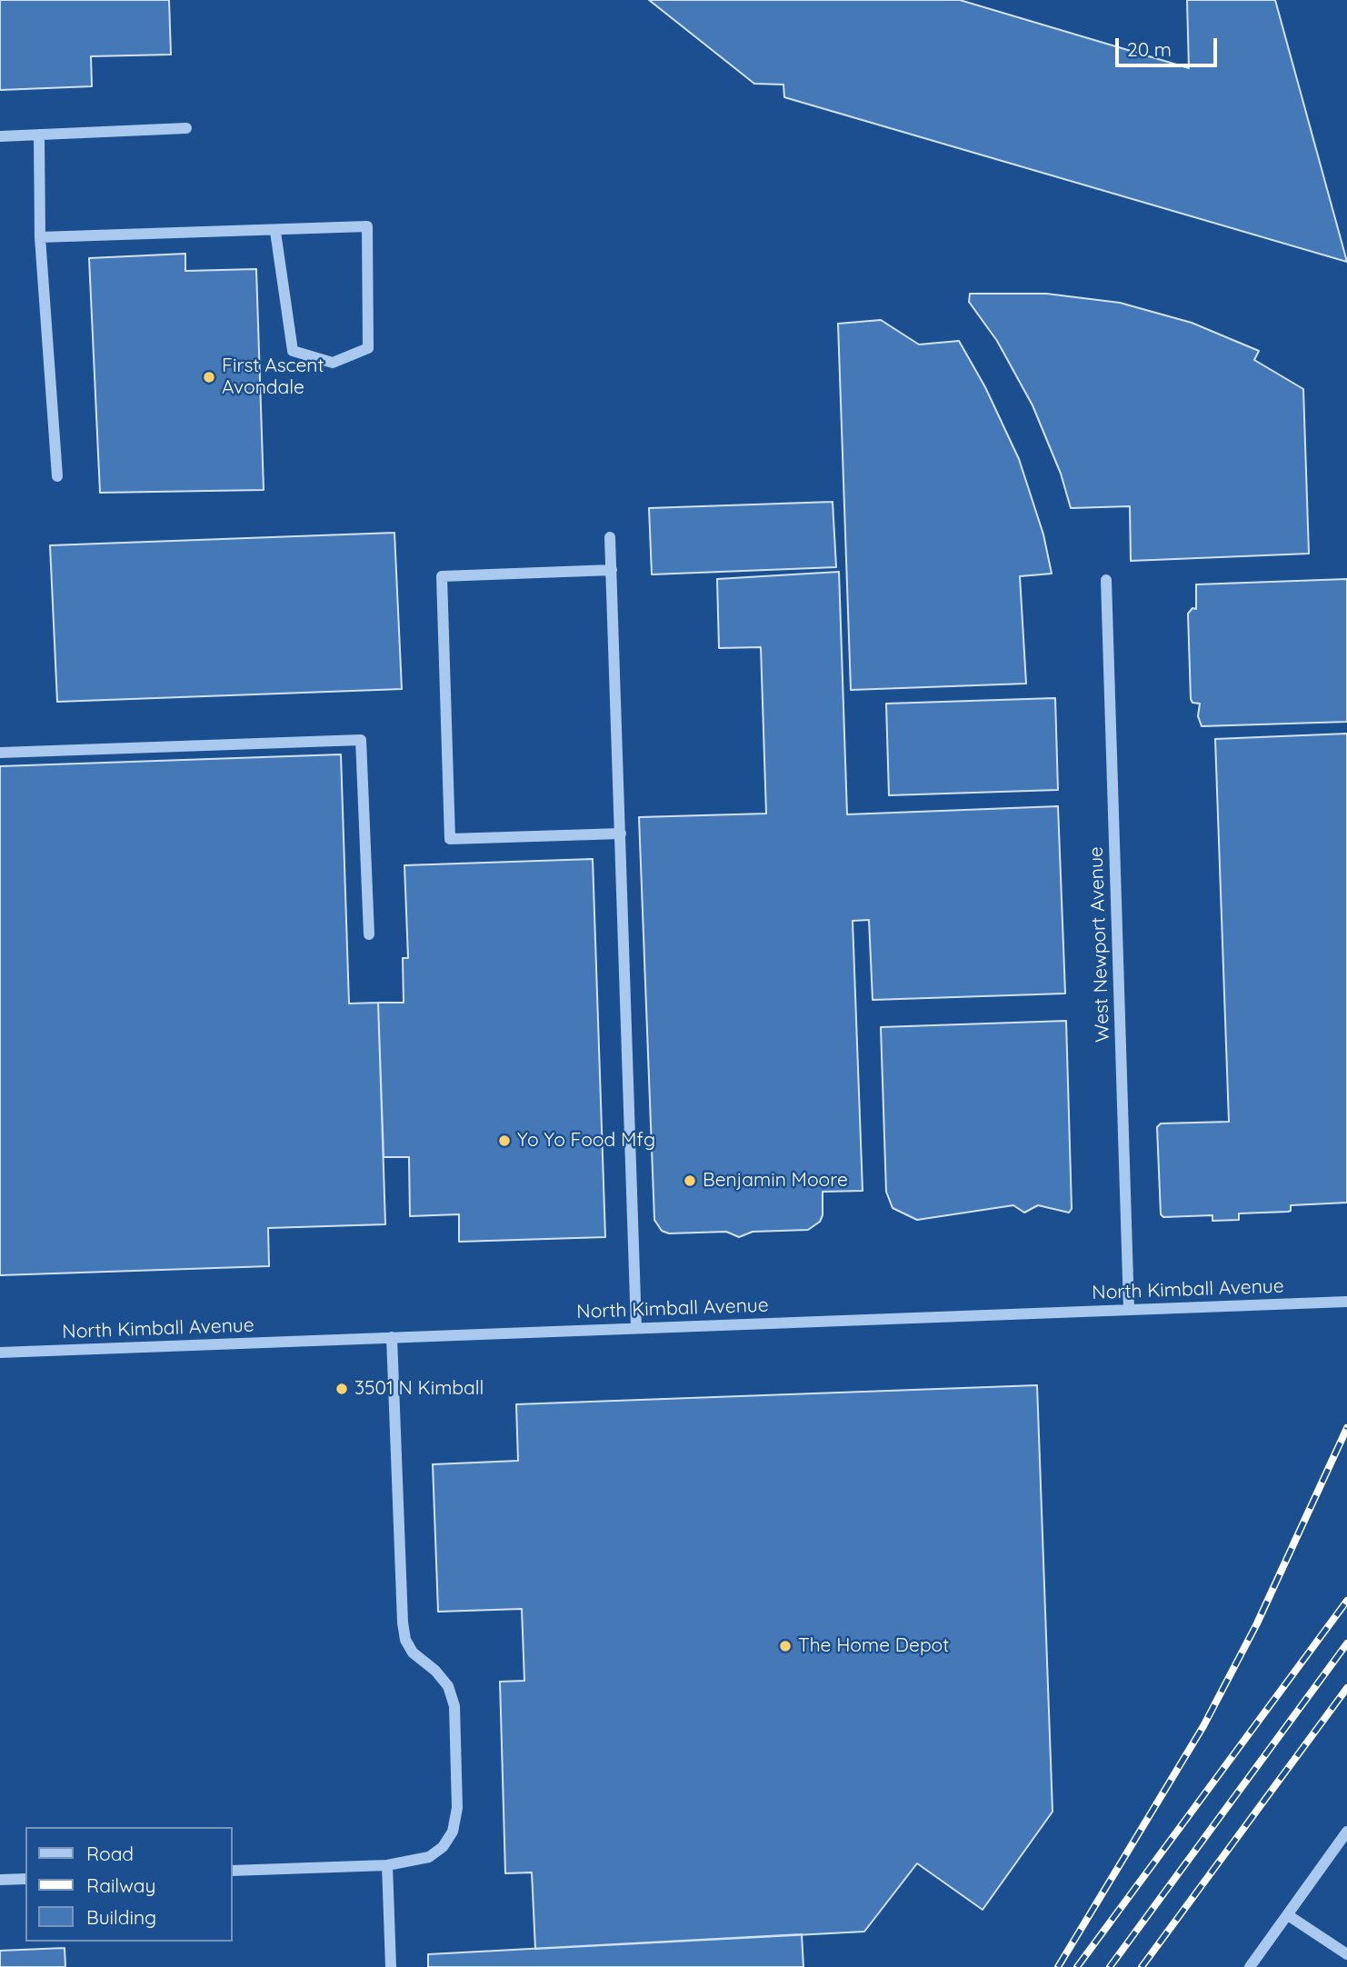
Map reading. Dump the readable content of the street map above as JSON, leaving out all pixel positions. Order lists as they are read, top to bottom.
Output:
{
  "streets": {
    "street": ["West Newport Avenue", "North Kimball Avenue"]
  },
  "crossings": [
    ["West Newport Avenue", "North Kimball Avenue"]
  ],
  "places": [
    "First Ascent Avondale",
    "Yo Yo Food Mfg",
    "Benjamin Moore",
    "3501 N Kimball",
    "The Home Depot"
  ],
  "legend": ["Road", "Railway", "Building"],
  "scale_bar": "20 m"
}
